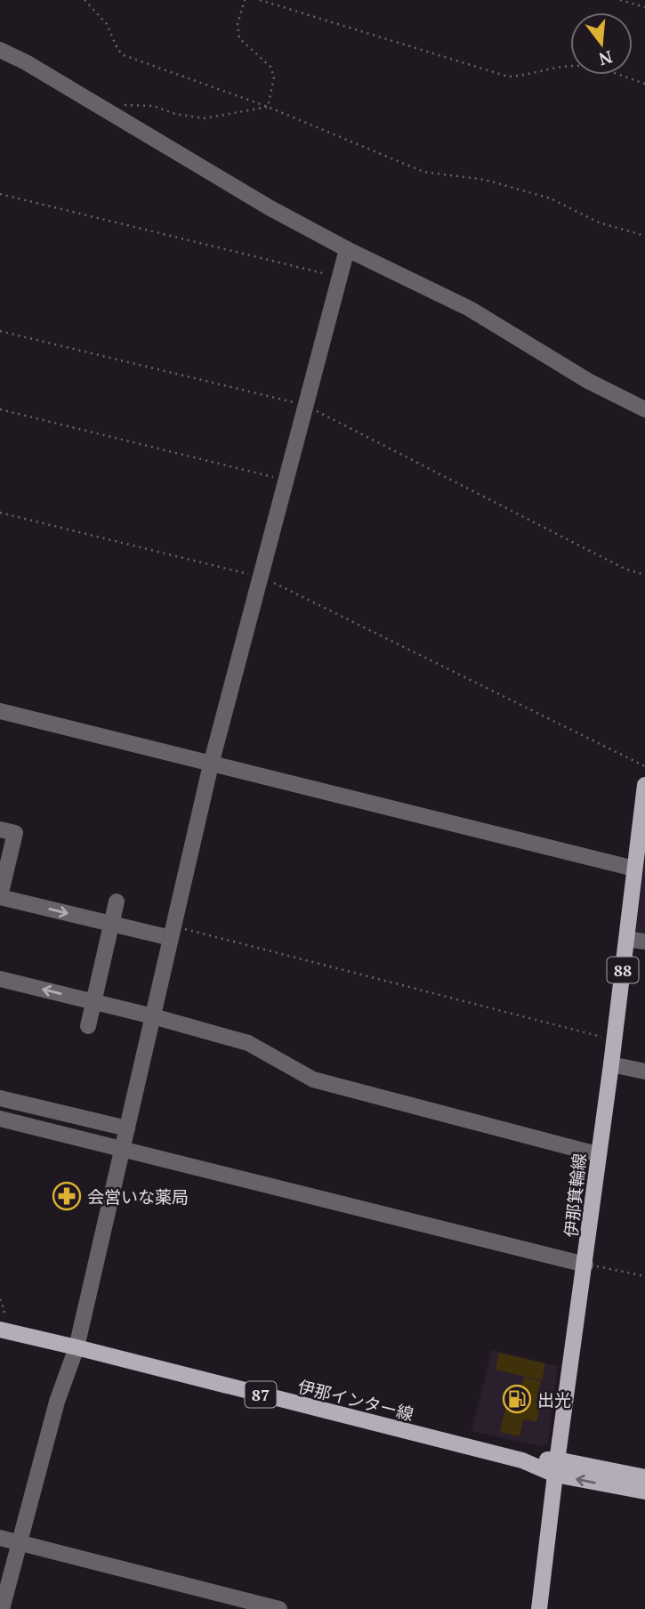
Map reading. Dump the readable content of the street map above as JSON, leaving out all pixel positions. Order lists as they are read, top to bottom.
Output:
{
  "streets": {
    "main road": [
      "88",
      "伊那箕輪線",
      "87",
      "伊那インター線"
    ]
  },
  "crossings": [
    ["伊那箕輪線", "伊那インター線"]
  ],
  "places": {
    "pharmacy": ["会営いな薬局"],
    "fuel station": ["出光"]
  },
  "north": "bottom"
}
